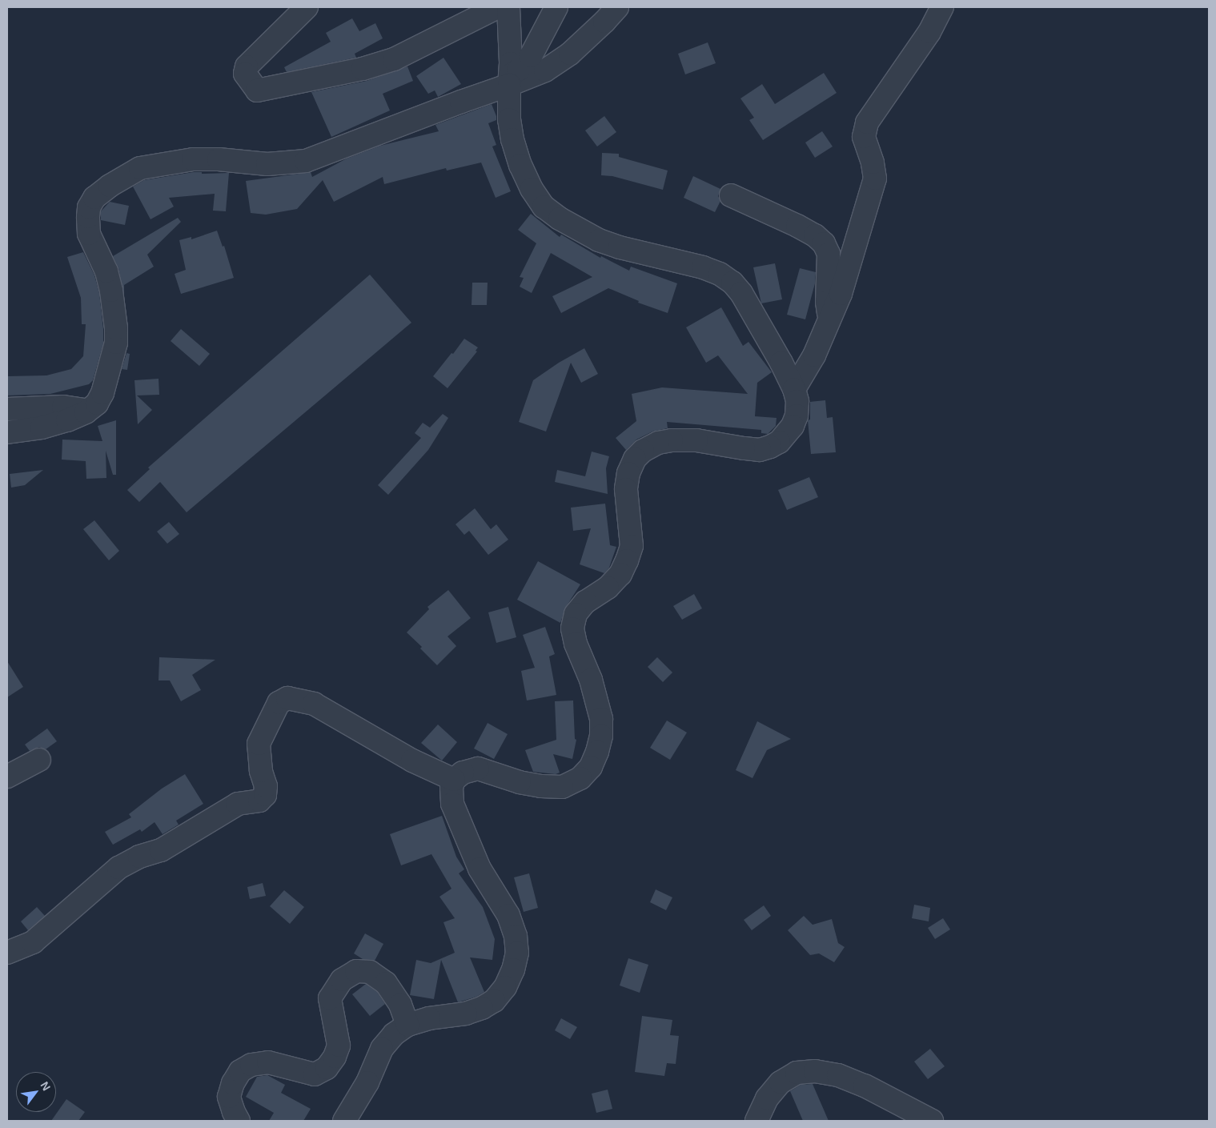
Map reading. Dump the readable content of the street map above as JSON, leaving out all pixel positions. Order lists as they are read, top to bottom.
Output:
{
  "north": "top right"
}
